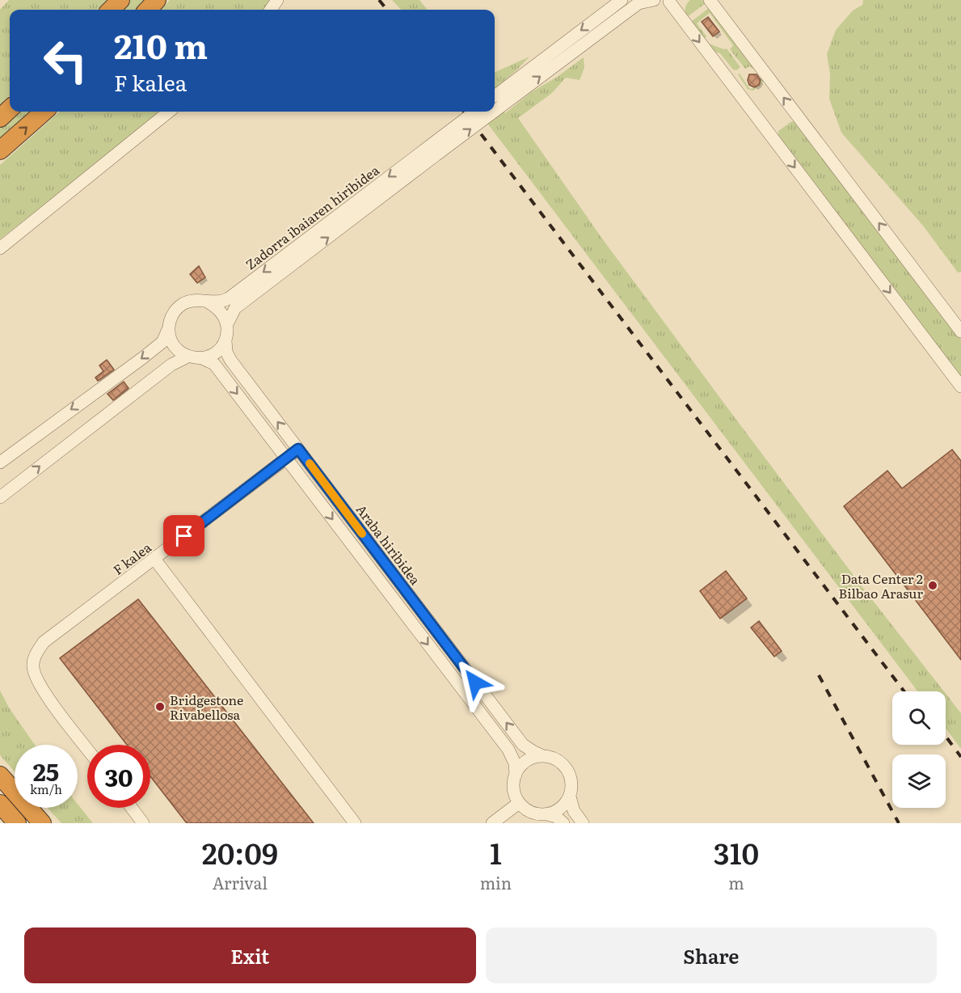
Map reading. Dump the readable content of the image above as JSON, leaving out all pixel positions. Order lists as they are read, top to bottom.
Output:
{
  "streets": {
    "street": ["Zadorra ibaiaren hiribidea", "Araba hiribidea", "F kalea"]
  },
  "crossings": [
    ["Zadorra ibaiaren hiribidea", "Araba hiribidea"],
    ["Araba hiribidea", "F kalea"]
  ],
  "places": ["Data Center 2 Bilbao Arasur", "Bridgestone Rivabellosa"],
  "page": {
    "turn": ["210 m", "F kalea"],
    "speed": "25 km/h",
    "limit": "30",
    "eta": [
      "20:09",
      "Arrival",
      "1",
      "min",
      "310",
      "m"
    ],
    "buttons": ["Exit", "Share"]
  }
}
